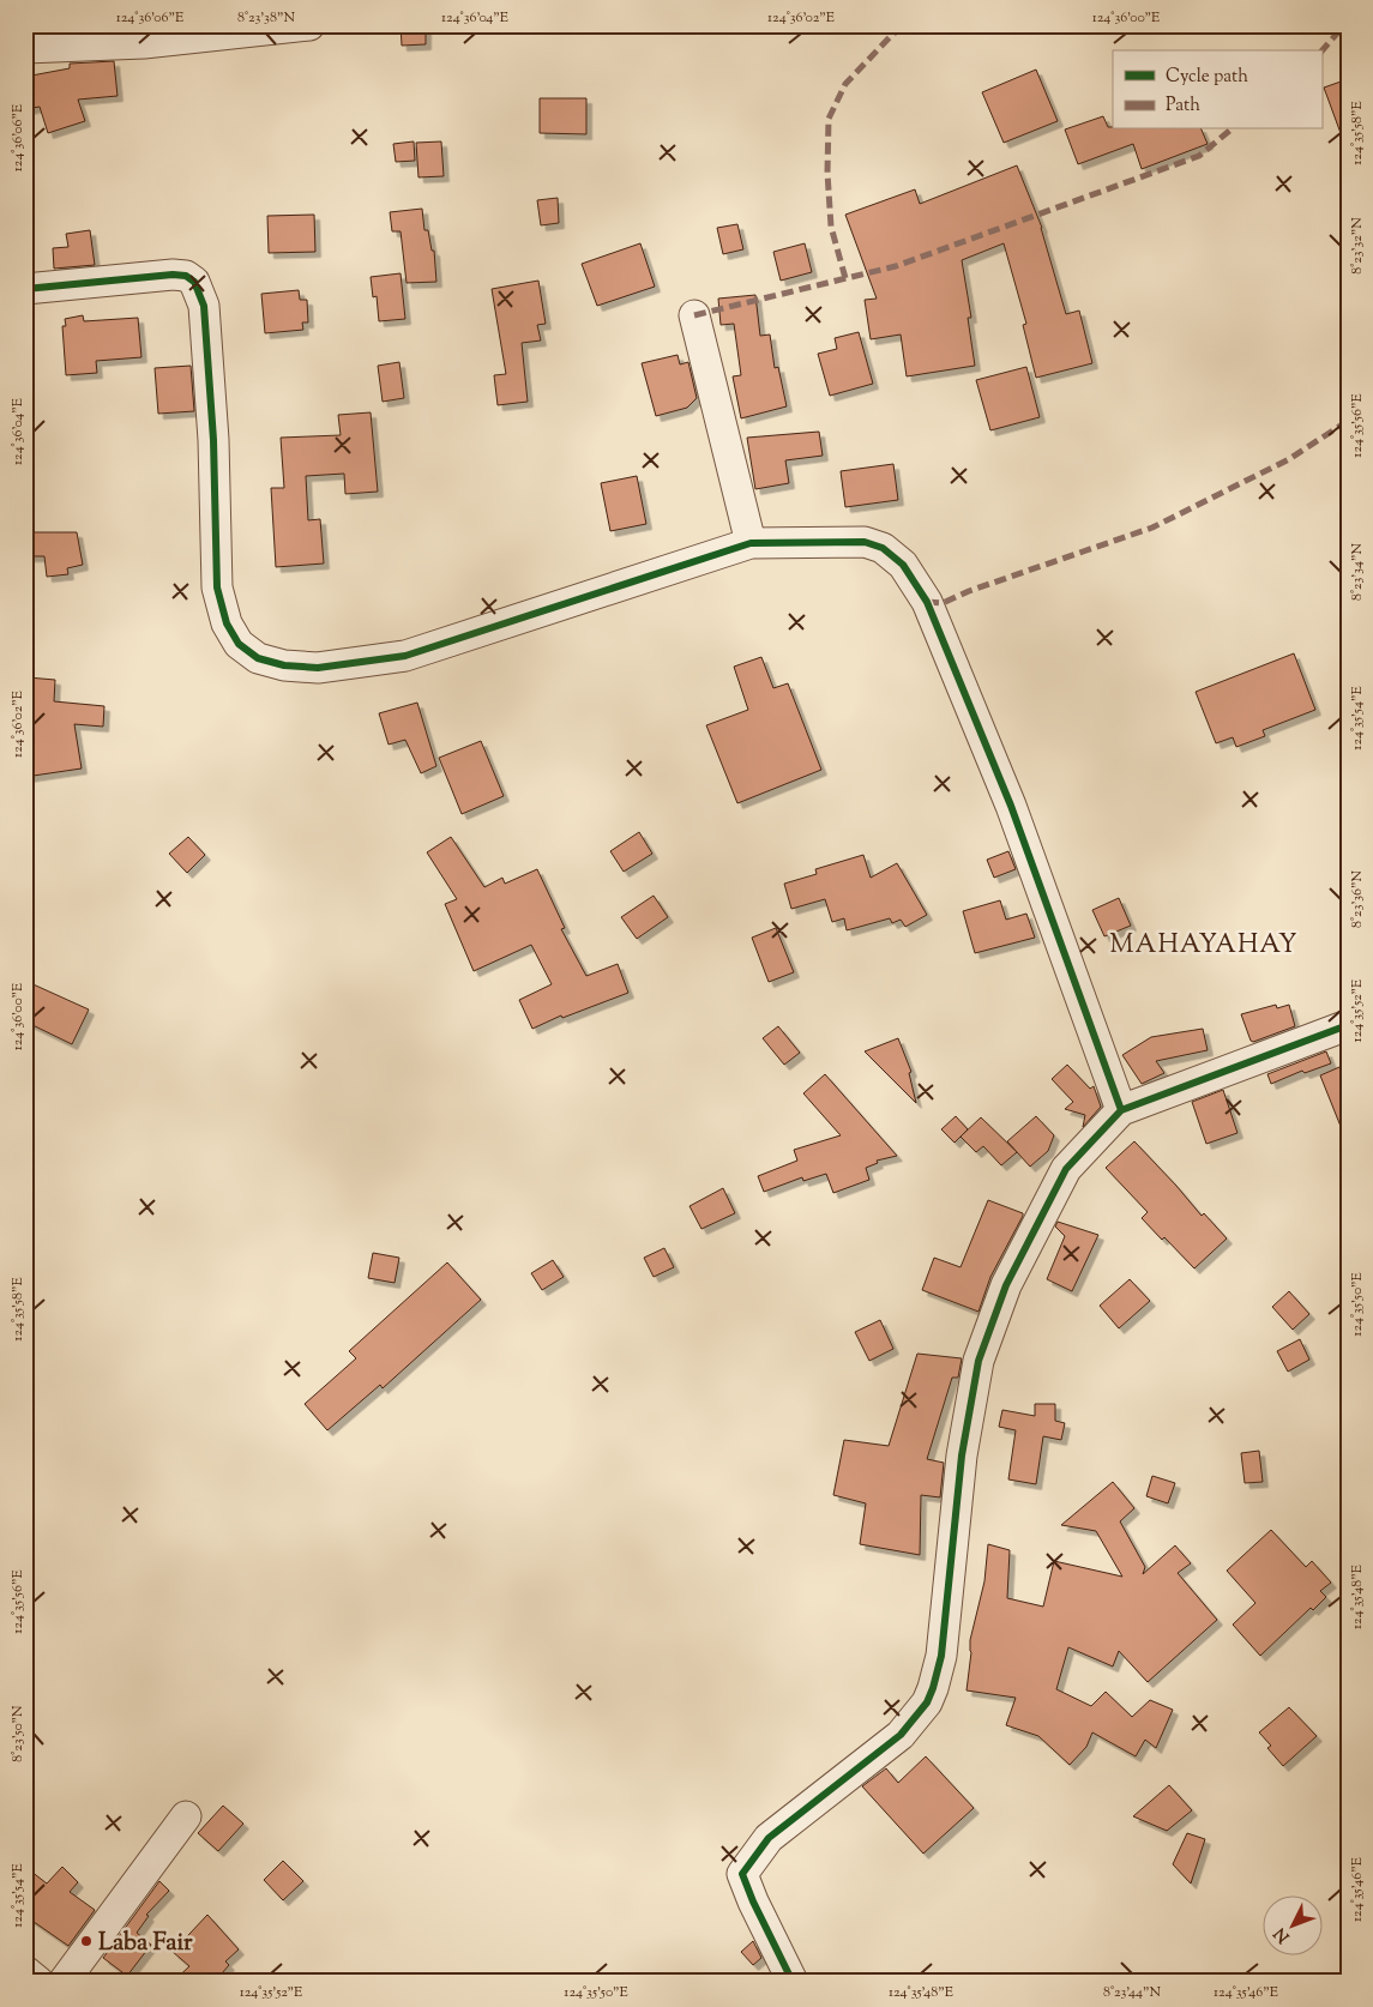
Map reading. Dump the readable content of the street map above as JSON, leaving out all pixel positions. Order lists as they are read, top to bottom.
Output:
{
  "districts": ["MAHAYAHAY"],
  "places": ["Laba Fair"],
  "legend": ["Cycle path", "Path"],
  "north": "bottom left",
  "coordinates": [
    "124°36'06\"E",
    "8°23'38\"N",
    "124°36'04\"E",
    "124°36'02\"E",
    "124°36'00\"E",
    "124°35'58\"E",
    "8°23'32\"N",
    "124°35'56\"E",
    "8°23'34\"N",
    "124°35'54\"E",
    "8°23'36\"N",
    "124°35'52\"E",
    "124°35'50\"E",
    "124°35'48\"E",
    "8°23'50\"N",
    "124°35'46\"E",
    "8°23'44\"N"
  ]
}
